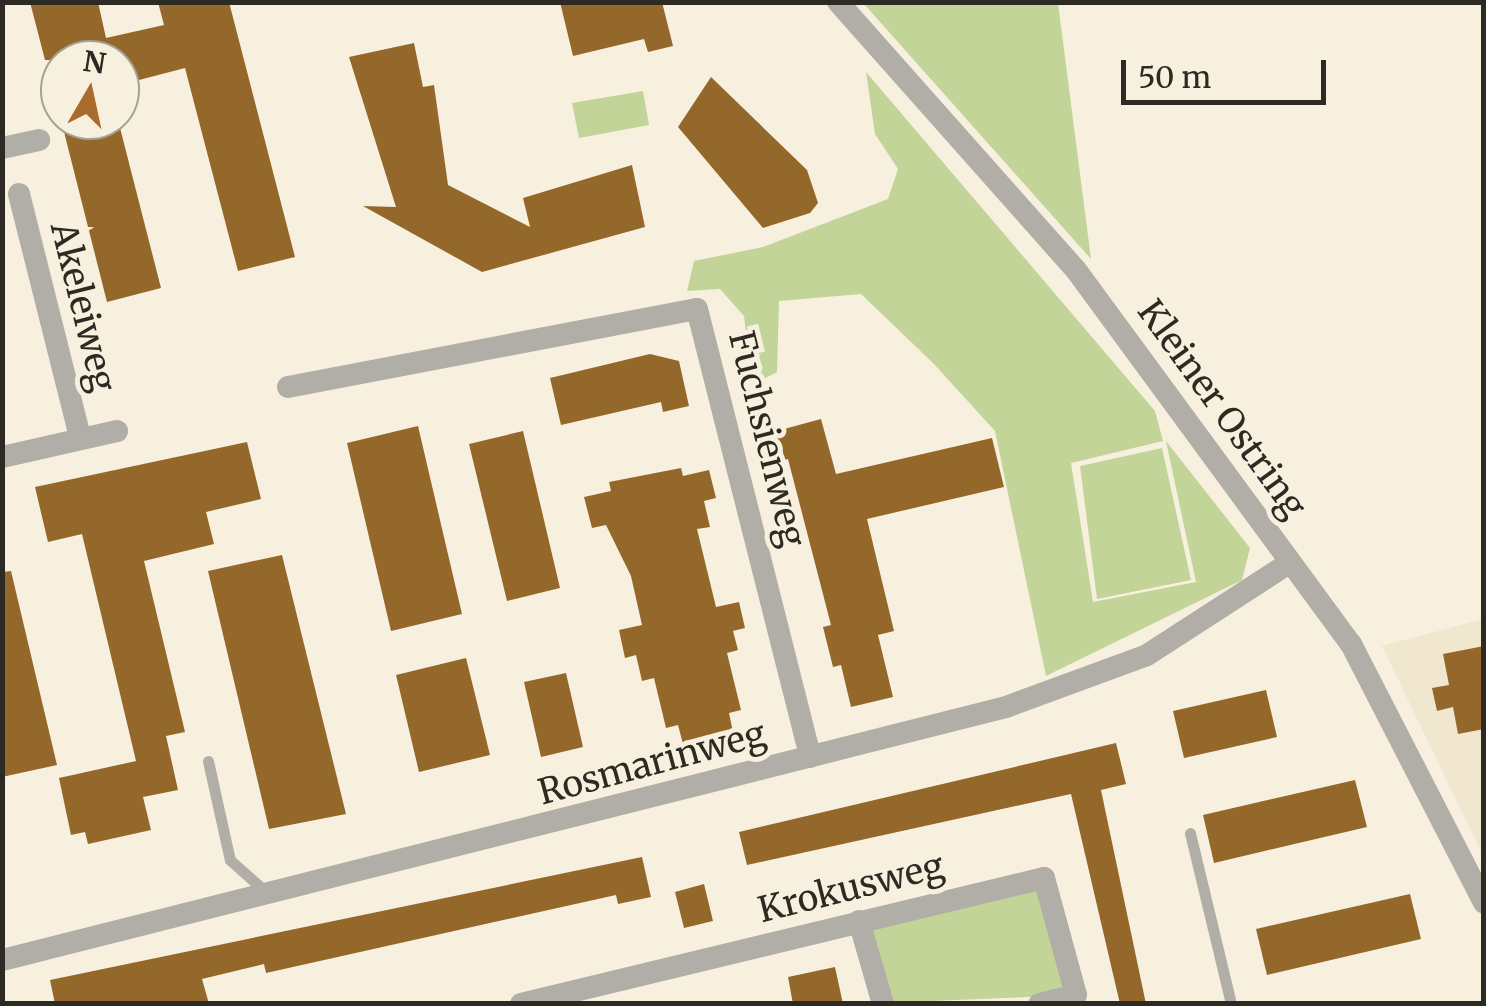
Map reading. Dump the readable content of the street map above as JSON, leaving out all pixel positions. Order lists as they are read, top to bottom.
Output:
{
  "streets": {
    "street": [
      "Akeleiweg",
      "Kleiner Ostring",
      "Fuchsienweg",
      "Rosmarinweg",
      "Krokusweg"
    ]
  },
  "crossings": [
    ["Kleiner Ostring", "Rosmarinweg"],
    ["Fuchsienweg", "Rosmarinweg"]
  ],
  "scale_bar": "50 m",
  "north": "top"
}
